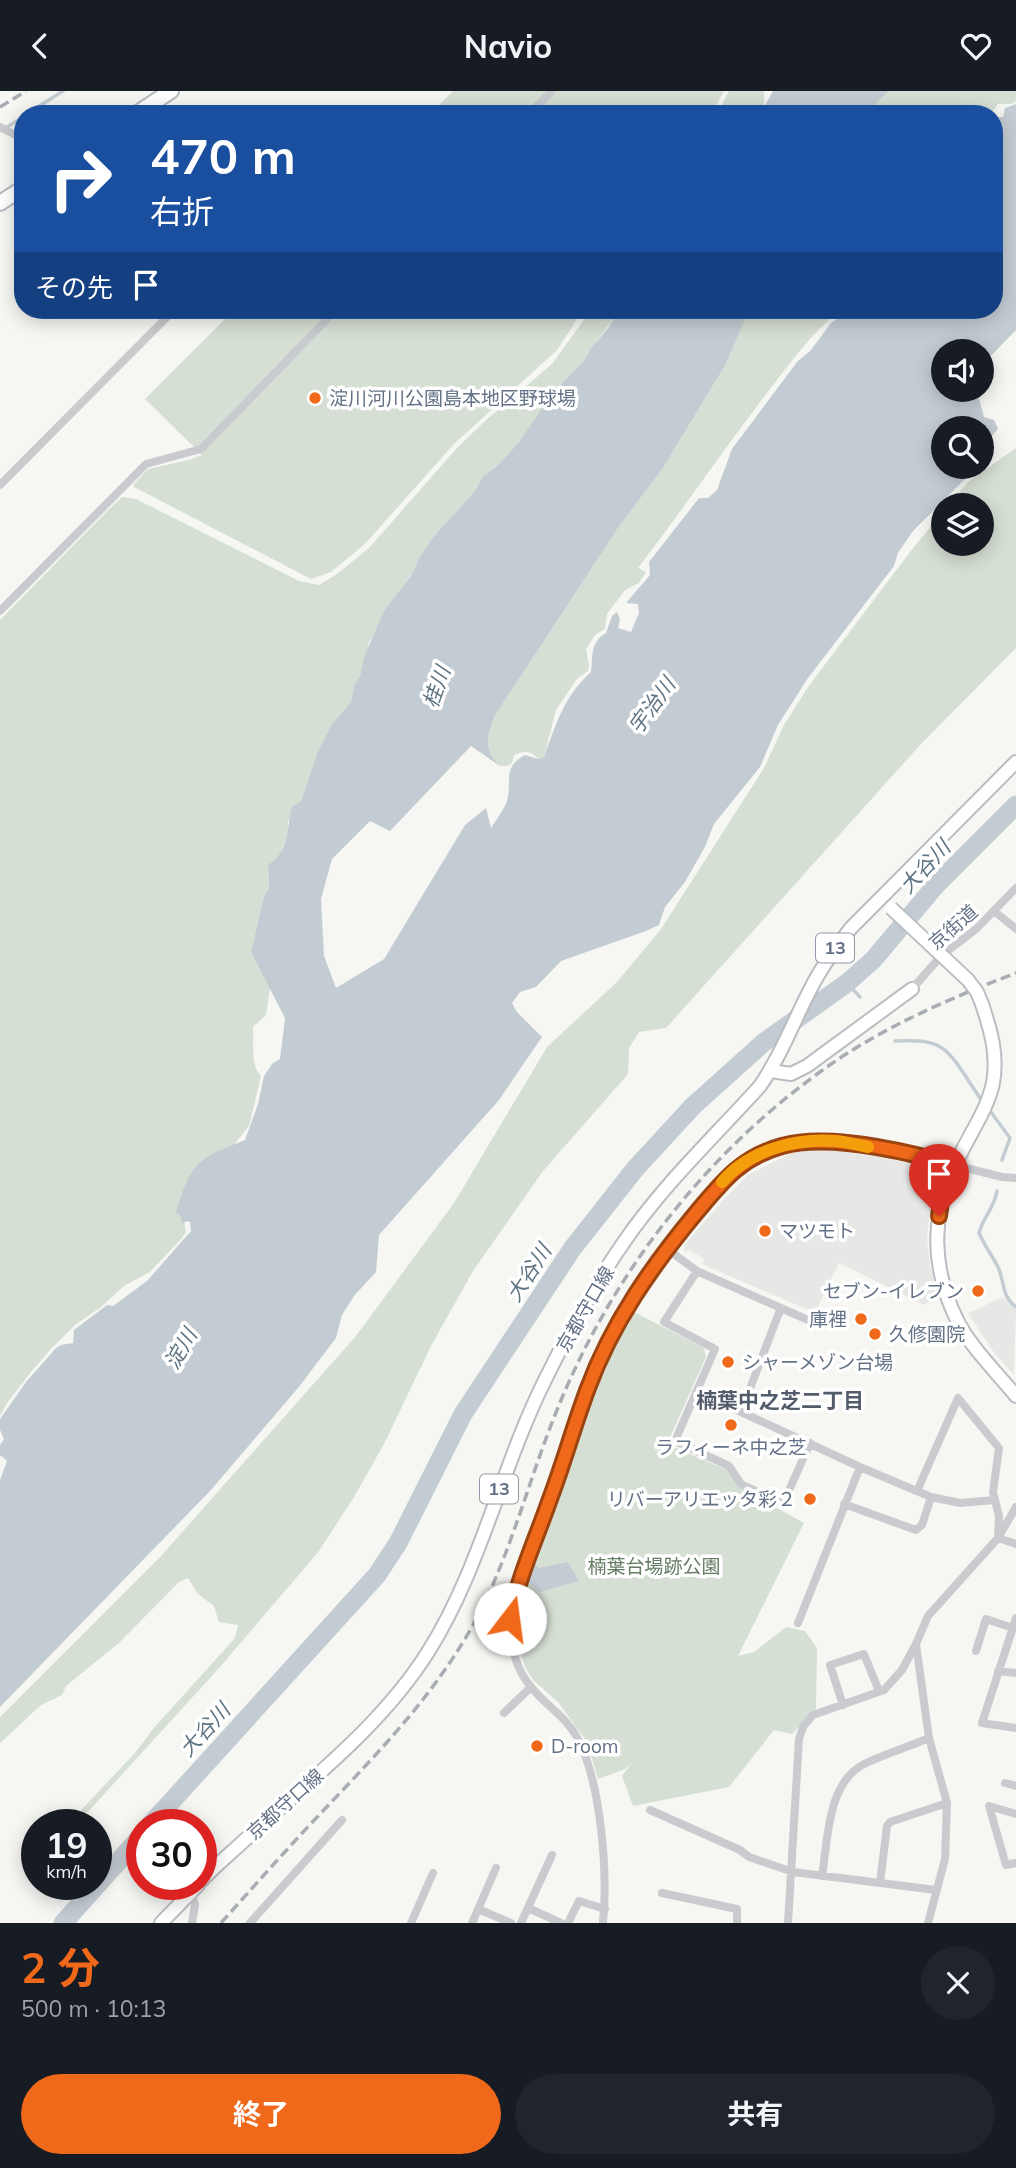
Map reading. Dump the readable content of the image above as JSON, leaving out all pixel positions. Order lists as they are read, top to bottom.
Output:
{
  "streets": {
    "main road": ["13", "京都守口線"],
    "street": ["京街道"]
  },
  "districts": ["楠葉中之芝二丁目"],
  "water": [
    "桂川",
    "宇治川",
    "大谷川",
    "淀川"
  ],
  "parks": ["楠葉台場跡公園"],
  "places": [
    "淀川河川公園島本地区野球場",
    "マツモト",
    "セブン-イレブン",
    "庫裡",
    "久修園院",
    "シャーメゾン台場",
    "ラフィーネ中之芝",
    "リバーアリエッタ彩２",
    "D-room"
  ],
  "page": {
    "header": "Navio",
    "turn": ["470 m", "右折"],
    "then": "その先",
    "speed": "19 km/h",
    "limit": "30",
    "heading": ["2 分", "500 m · 10:13"],
    "buttons": ["終了", "共有"]
  }
}
